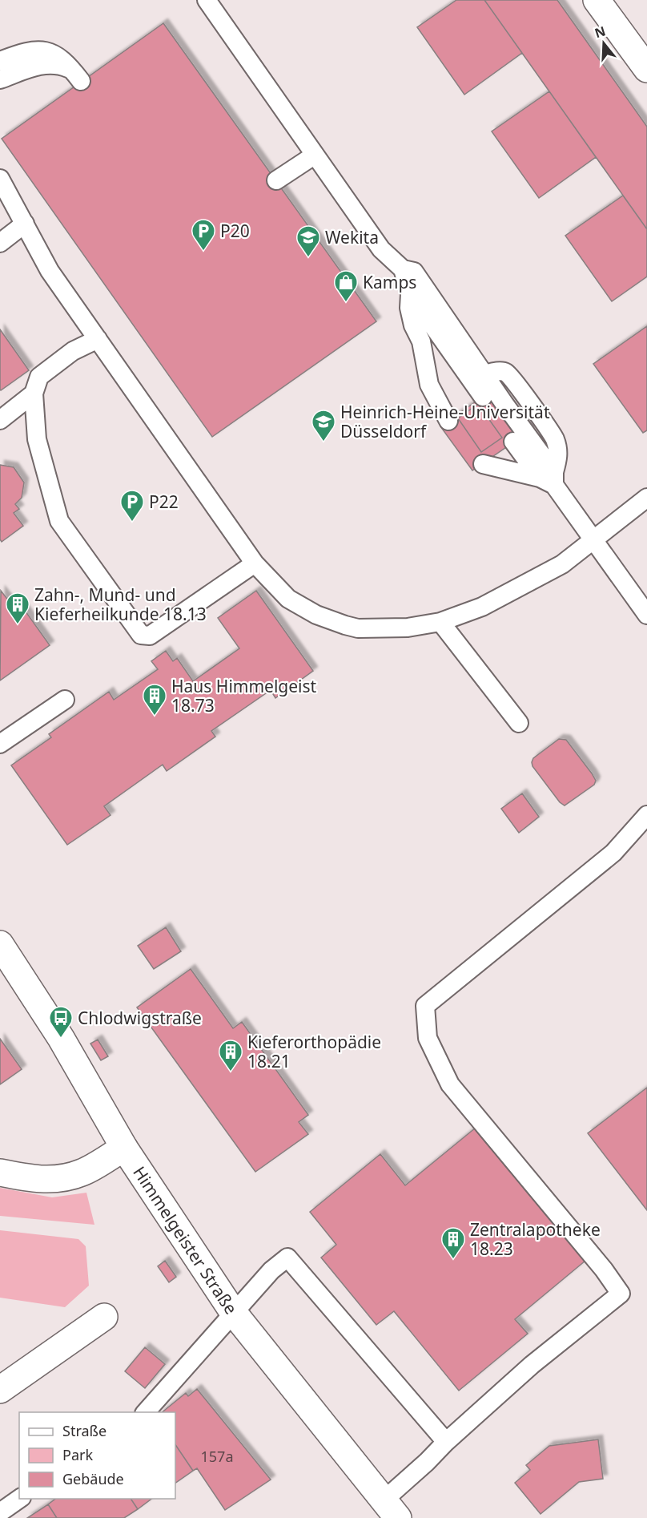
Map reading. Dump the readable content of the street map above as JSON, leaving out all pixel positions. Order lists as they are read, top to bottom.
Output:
{
  "streets": {
    "street": ["Himmelgeister Straße"]
  },
  "places": {
    "parking": ["P20", "P22"],
    "school or university": ["Wekita", "Heinrich-Heine-Universität Düsseldorf"],
    "shop": ["Kamps"],
    "building": [
      "Zahn-, Mund- und Kieferheilkunde 18.13",
      "Haus Himmelgeist 18.73",
      "Kieferorthopädie 18.21",
      "Zentralapotheke 18.23"
    ],
    "bus stop": ["Chlodwigstraße"]
  },
  "house_numbers": ["157a"],
  "legend": ["Straße", "Park", "Gebäude"],
  "north": "top"
}
